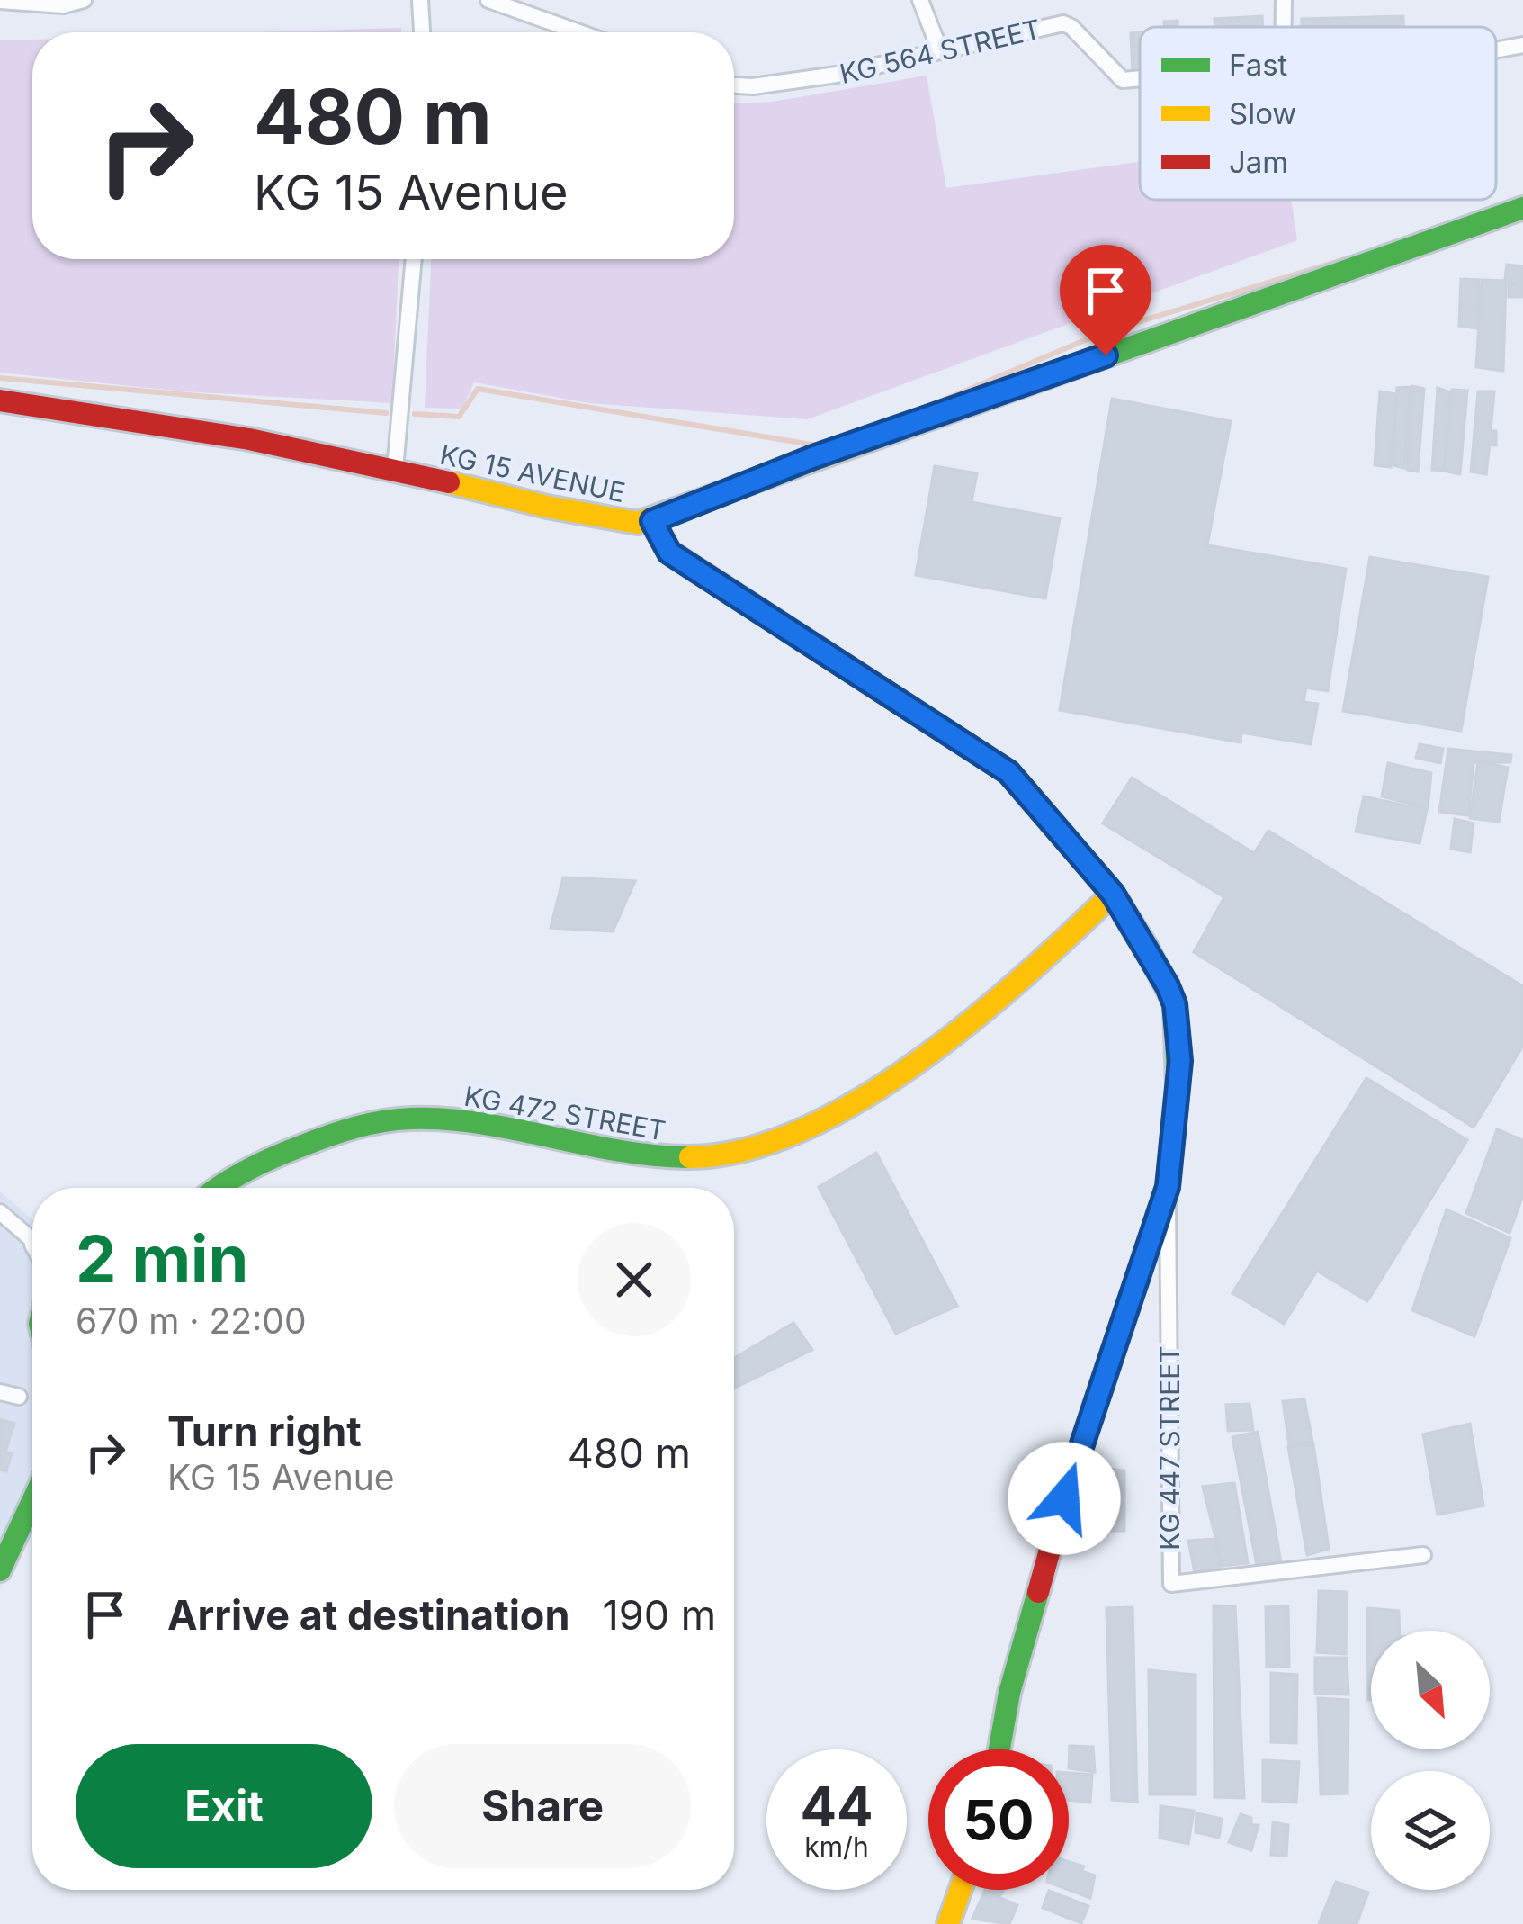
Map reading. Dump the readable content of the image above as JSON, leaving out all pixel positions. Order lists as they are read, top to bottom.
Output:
{
  "streets": {
    "main road": ["KG 15 AVENUE", "KG 472 STREET"],
    "street": ["KG 564 STREET", "KG 447 STREET"]
  },
  "legend": ["Fast", "Slow", "Jam"],
  "north": "bottom right",
  "page": {
    "turn": ["480 m", "KG 15 Avenue"],
    "heading": ["2 min", "670 m · 22:00"],
    "list": [
      {
        "name": "Turn right",
        "note": "KG 15 Avenue",
        "value": "480 m"
      },
      {
        "name": "Arrive at destination",
        "value": "190 m"
      }
    ],
    "buttons": ["Exit", "Share"],
    "speed": "44 km/h",
    "limit": "50"
  }
}
